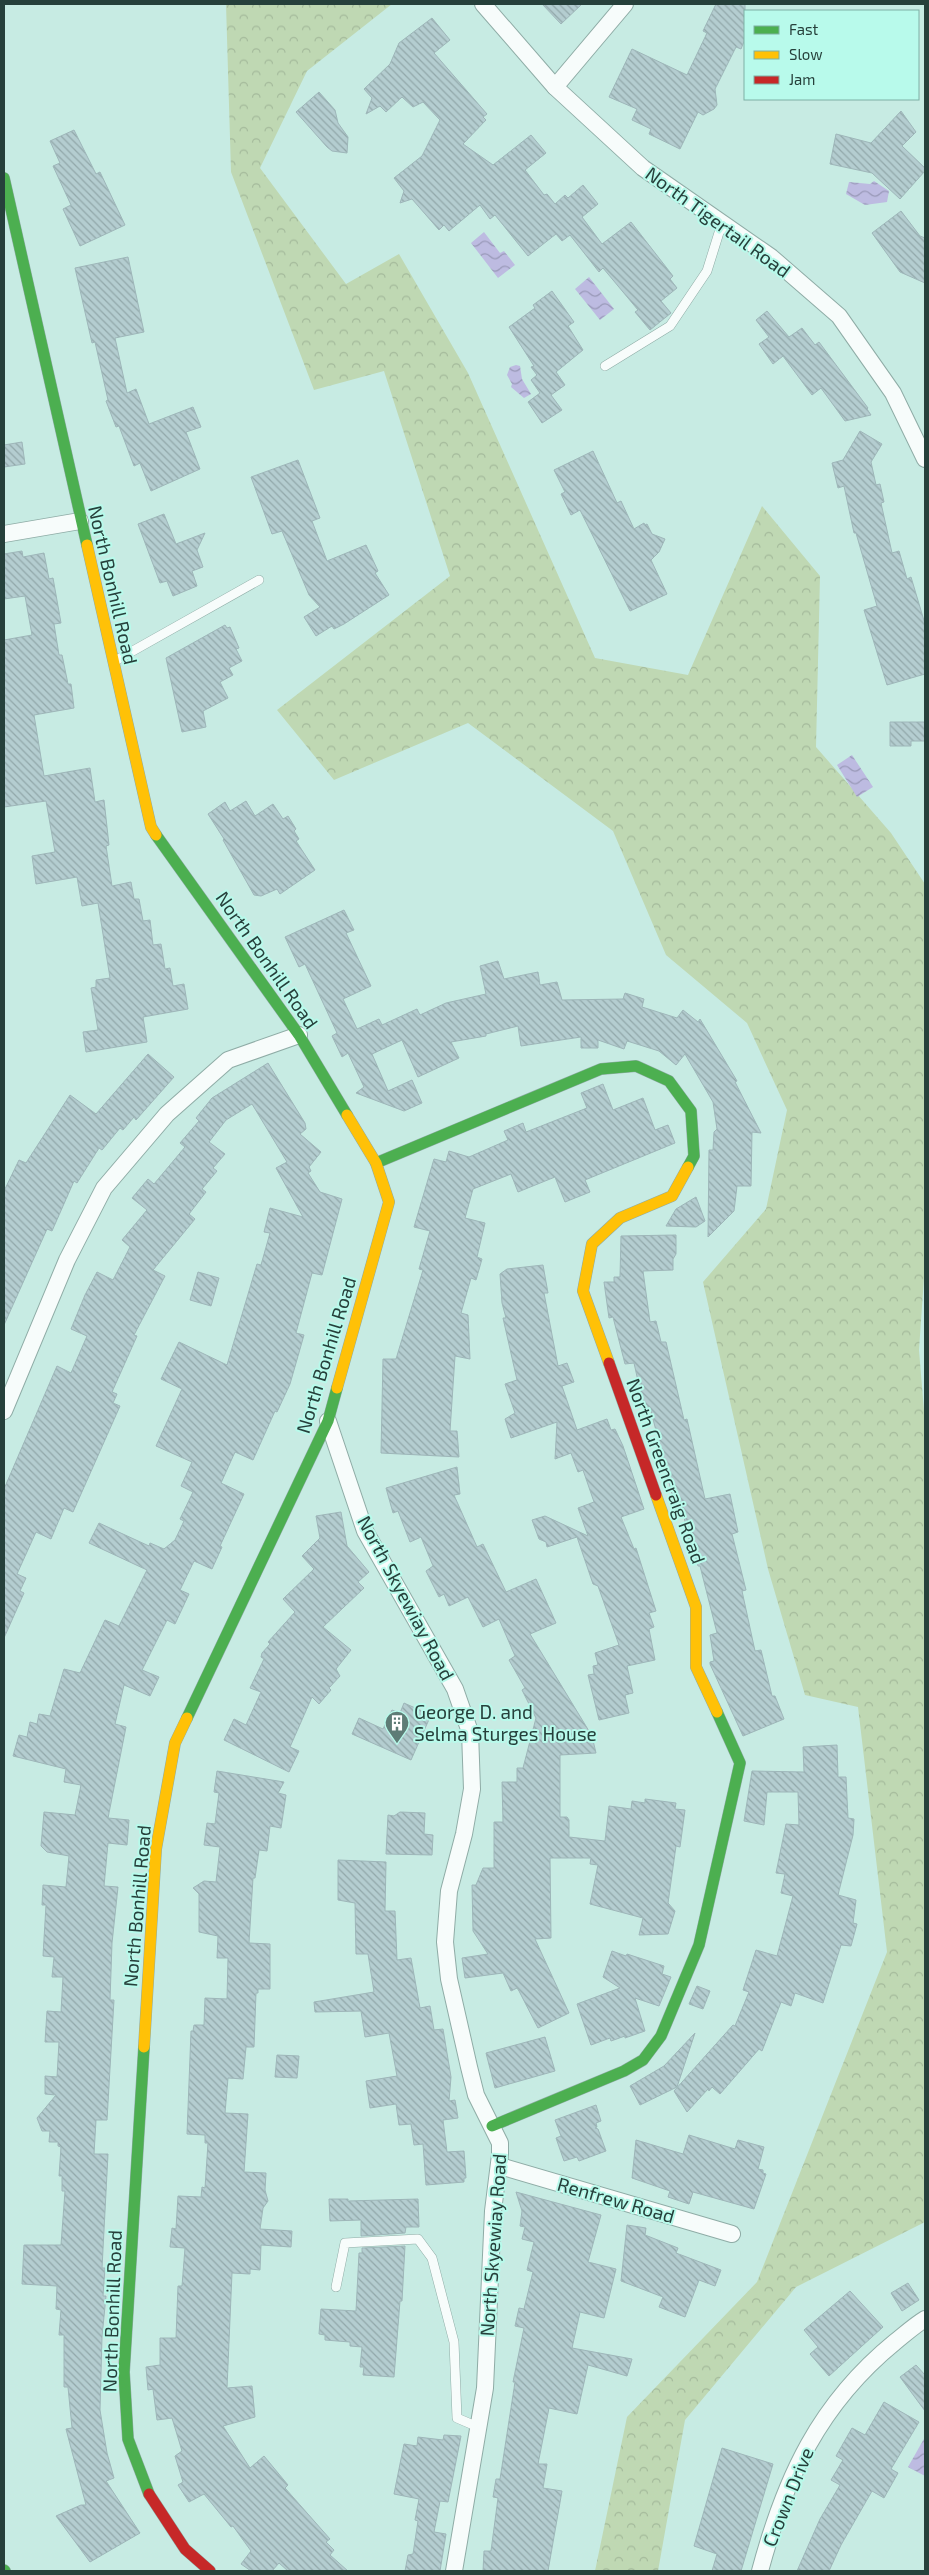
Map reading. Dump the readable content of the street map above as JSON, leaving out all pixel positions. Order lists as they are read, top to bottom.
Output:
{
  "streets": {
    "street": [
      "North Tigertail Road",
      "North Bonhill Road",
      "North Greencraig Road",
      "North Skyewiay Road",
      "Renfrew Road",
      "Crown Drive"
    ]
  },
  "crossings": [
    ["North Bonhill Road", "North Greencraig Road"],
    ["North Bonhill Road", "North Skyewiay Road"],
    ["North Greencraig Road", "North Skyewiay Road"],
    ["North Skyewiay Road", "Renfrew Road"]
  ],
  "places": {
    "building": ["George D. and Selma Sturges House"]
  },
  "legend": ["Fast", "Slow", "Jam"]
}
